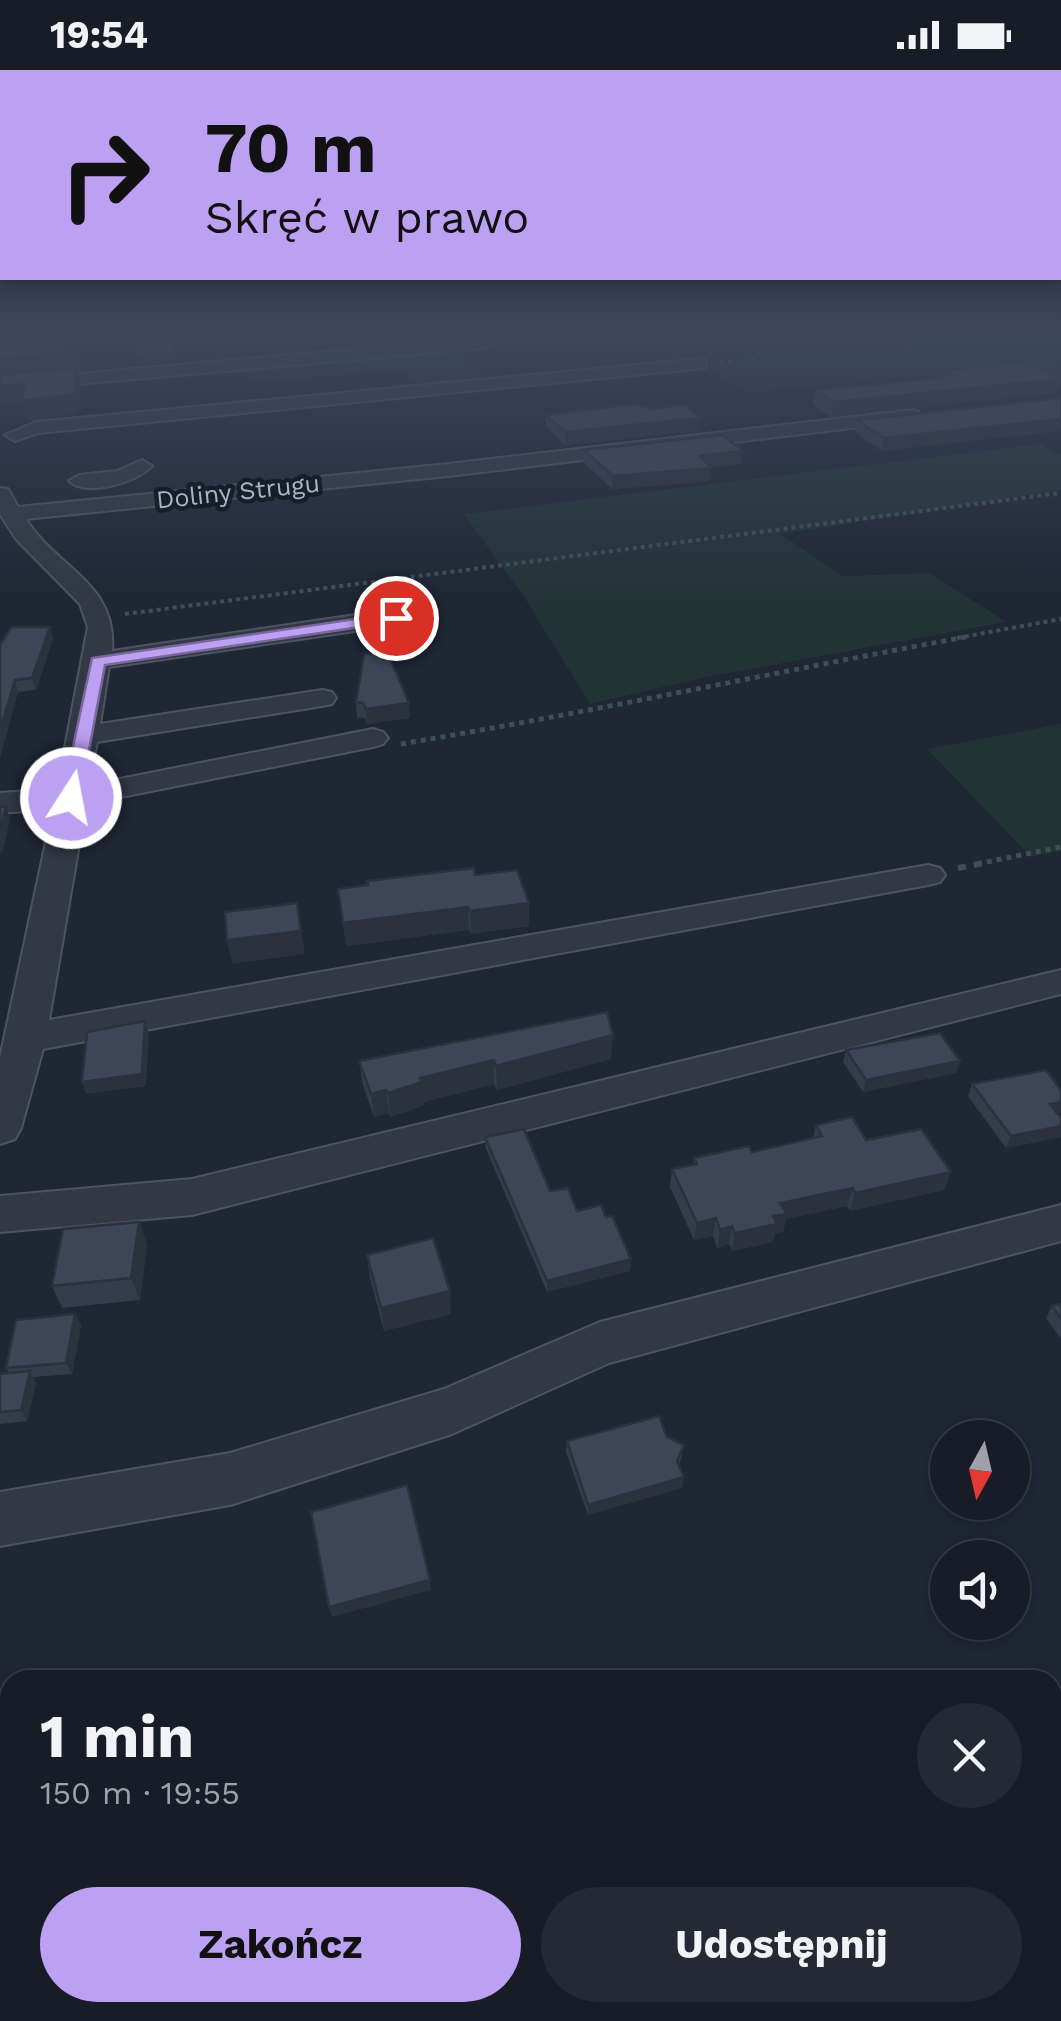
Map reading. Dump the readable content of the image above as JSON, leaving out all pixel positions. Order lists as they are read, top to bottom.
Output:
{
  "streets": {
    "street": ["Doliny Strugu"]
  },
  "north": "bottom",
  "page": {
    "status": "19:54",
    "turn": ["70 m", "Skręć w prawo"],
    "heading": ["1 min", "150 m · 19:55"],
    "buttons": ["Zakończ", "Udostępnij"]
  }
}
